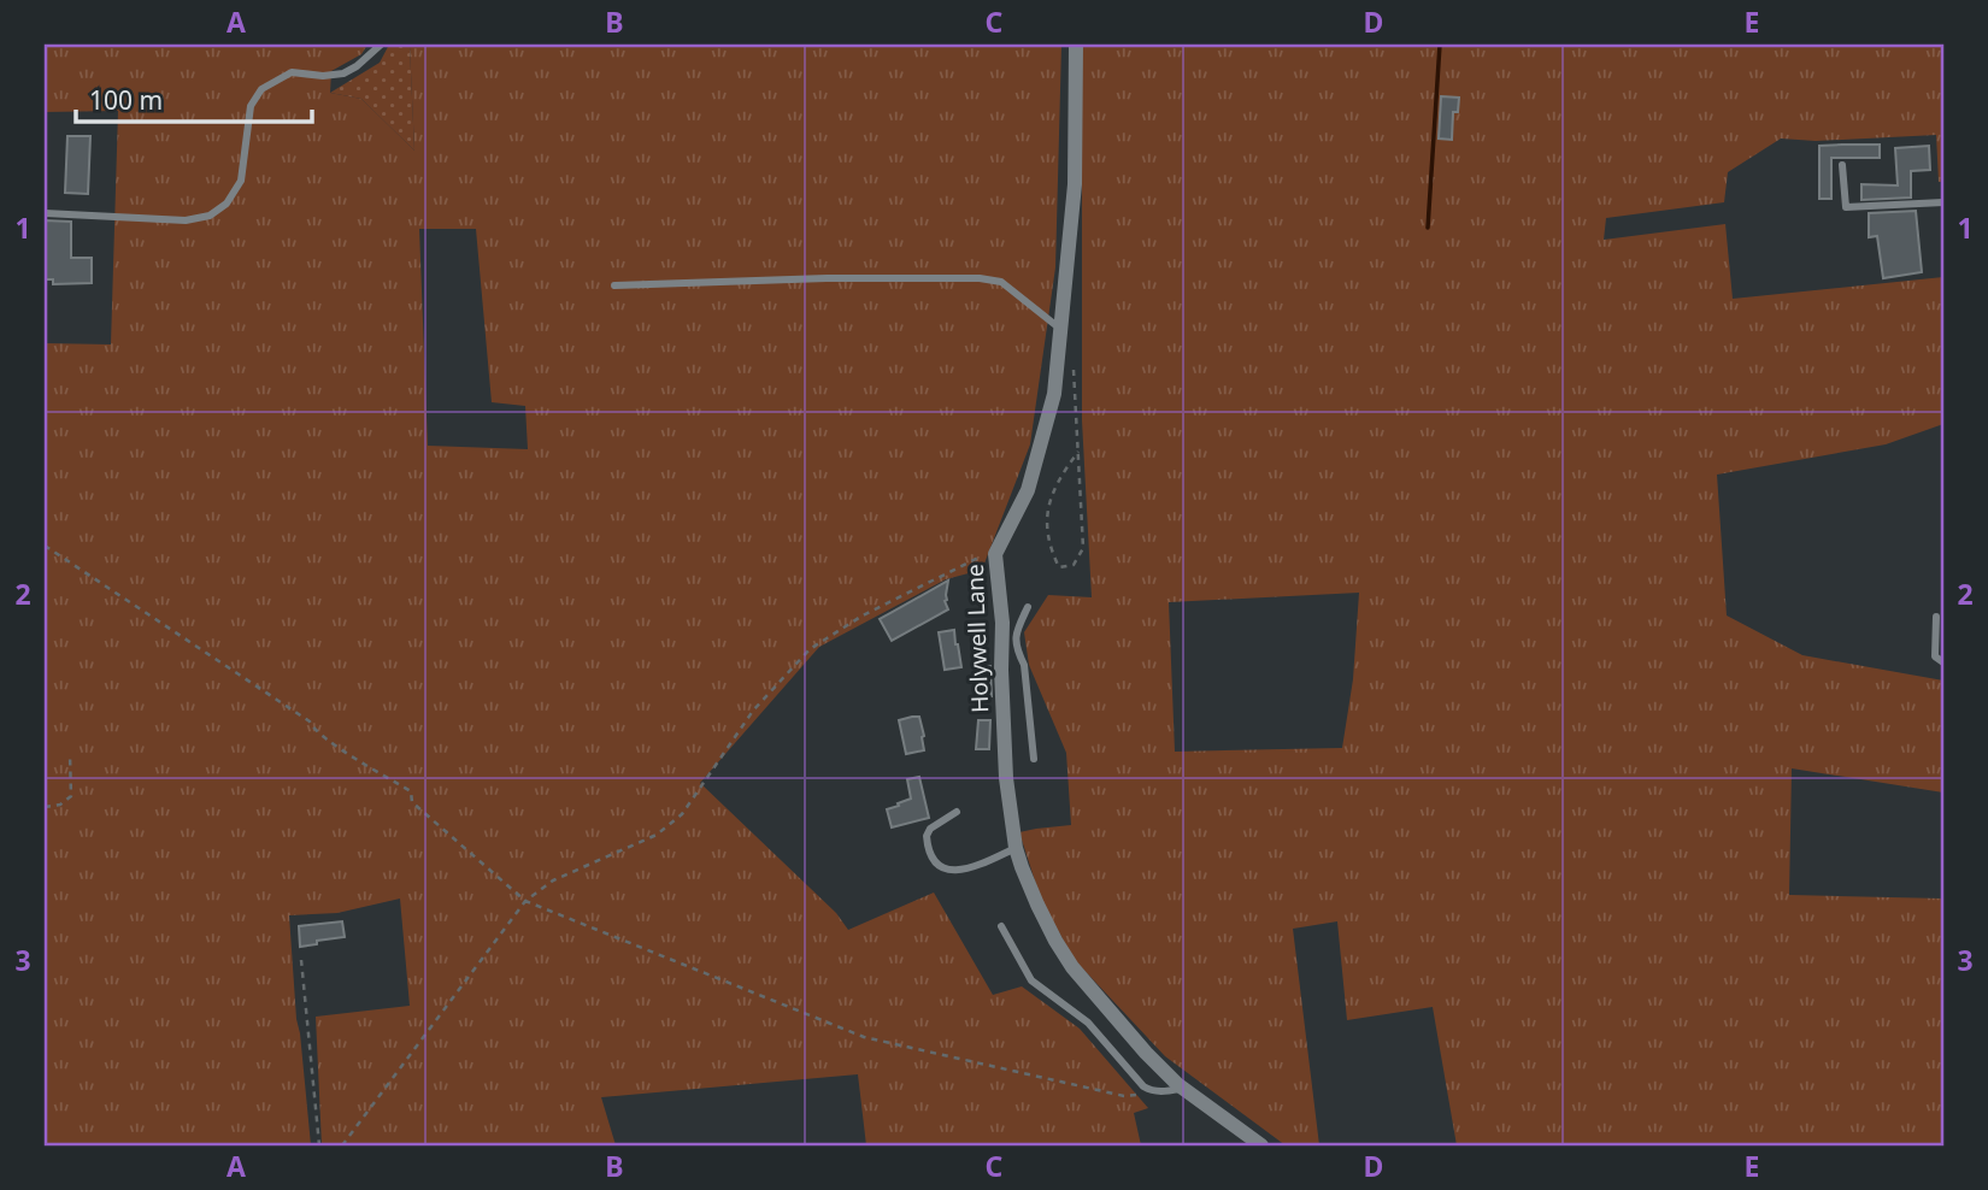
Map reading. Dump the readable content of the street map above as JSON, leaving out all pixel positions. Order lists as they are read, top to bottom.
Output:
{
  "streets": {
    "street": ["Holywell Lane"]
  },
  "scale_bar": "100 m",
  "grid": {
    "columns": [
      "A",
      "B",
      "C",
      "D",
      "E"
    ],
    "rows": ["1", "2", "3"]
  }
}
